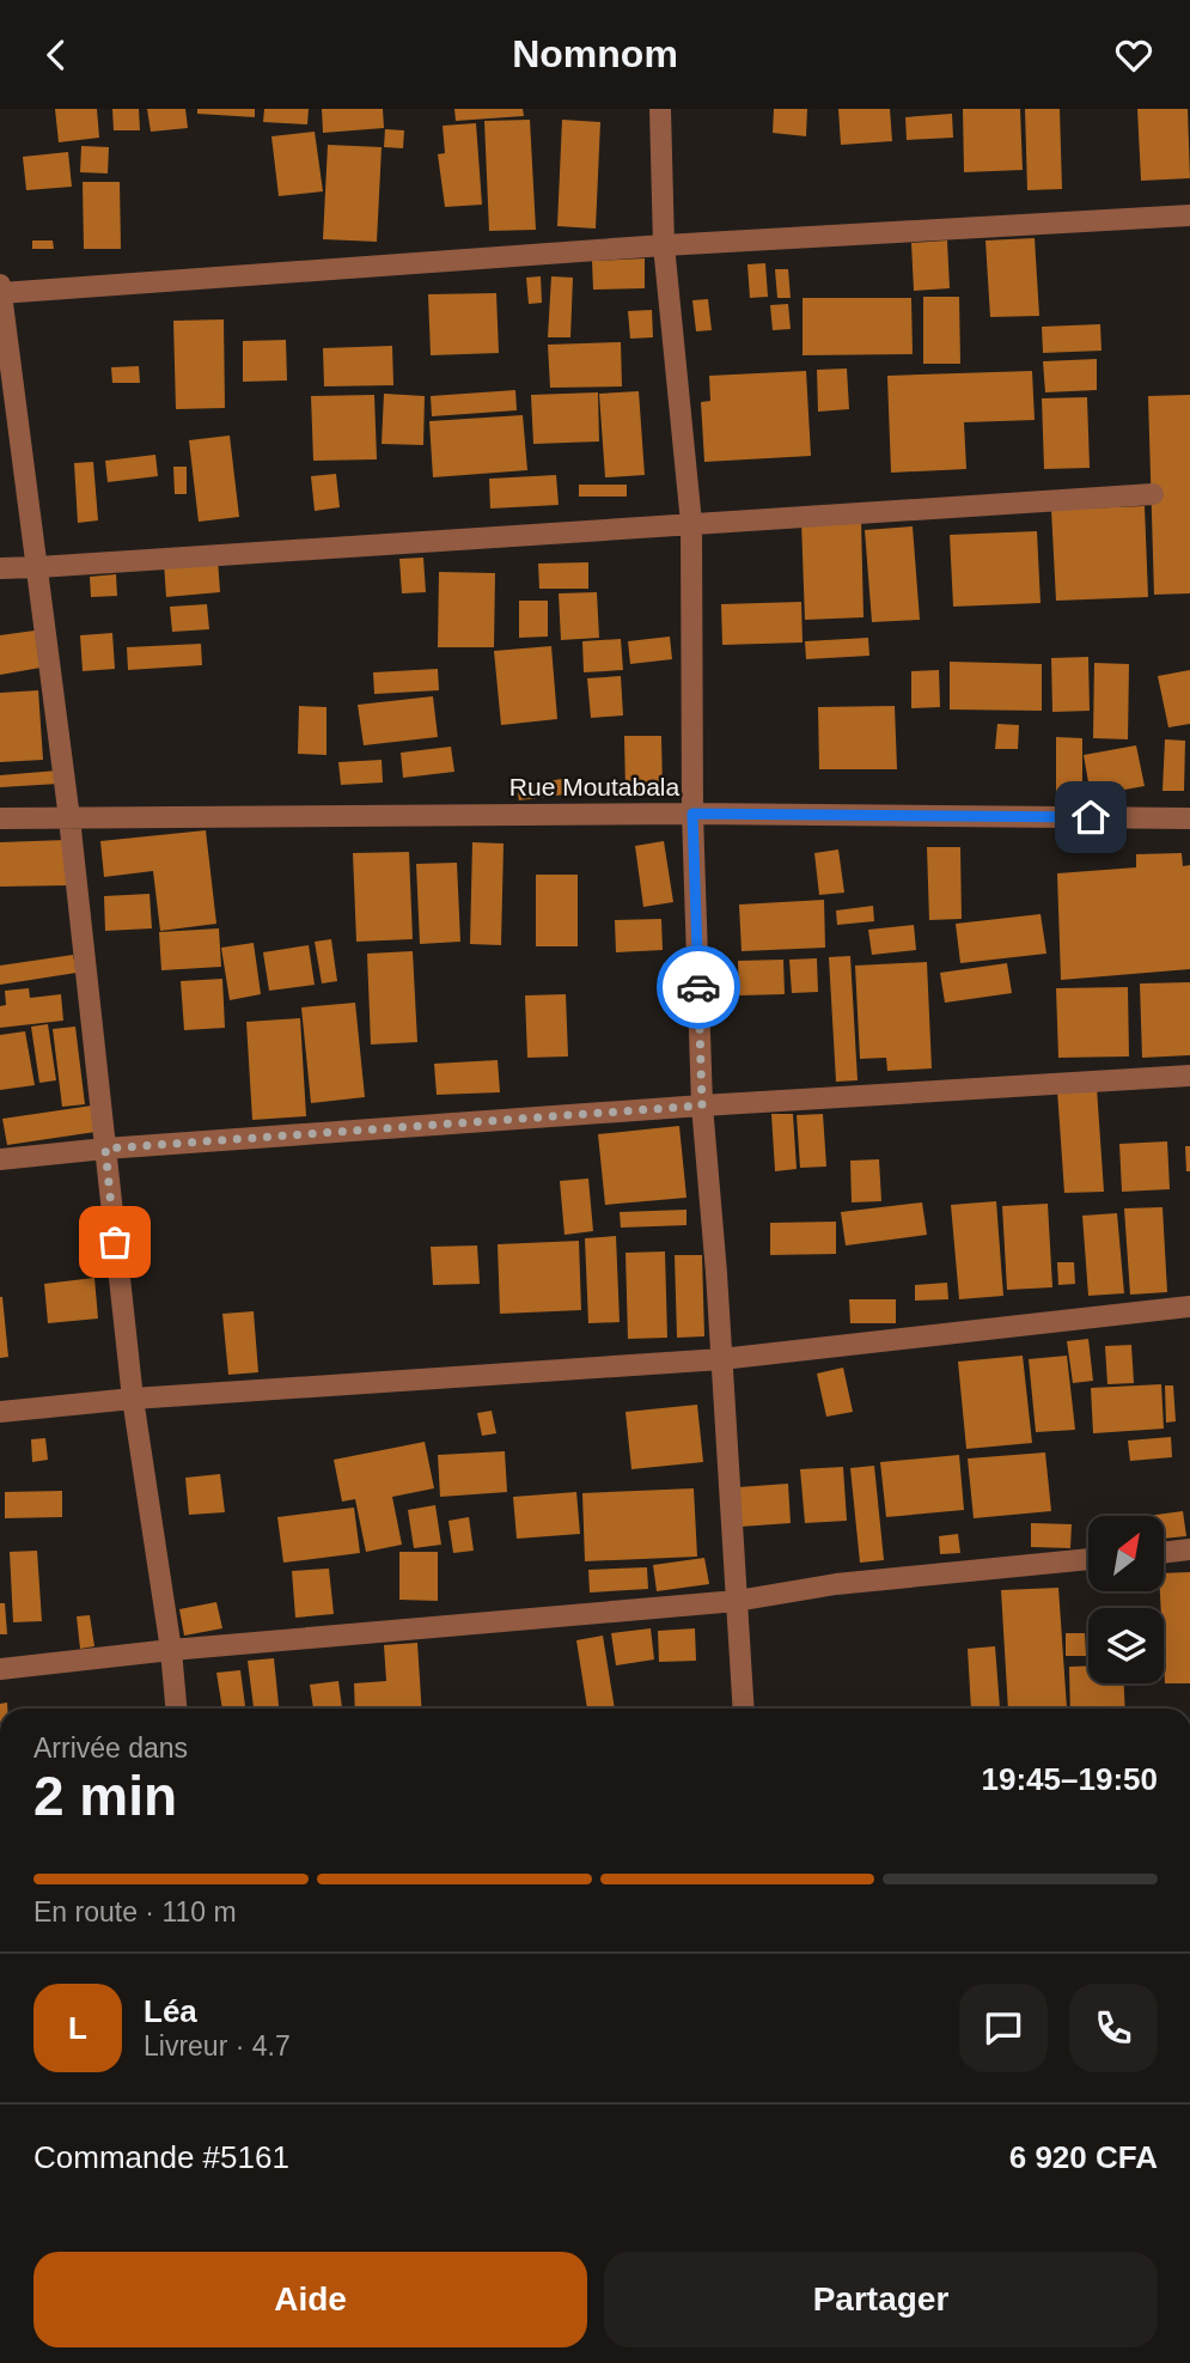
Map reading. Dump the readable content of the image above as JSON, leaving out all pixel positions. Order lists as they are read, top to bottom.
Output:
{
  "streets": {
    "street": ["Rue Moutabala"]
  },
  "north": "top right",
  "page": {
    "header": "Nomnom",
    "heading": ["2 min", "Arrivée dans", "19:45–19:50"],
    "panel": [
      "Léa",
      "Livreur · 4.7",
      "Commande #5161",
      "6 920 CFA"
    ],
    "bar": "En route · 110 m",
    "round": "L",
    "buttons": ["Aide", "Partager"]
  }
}
